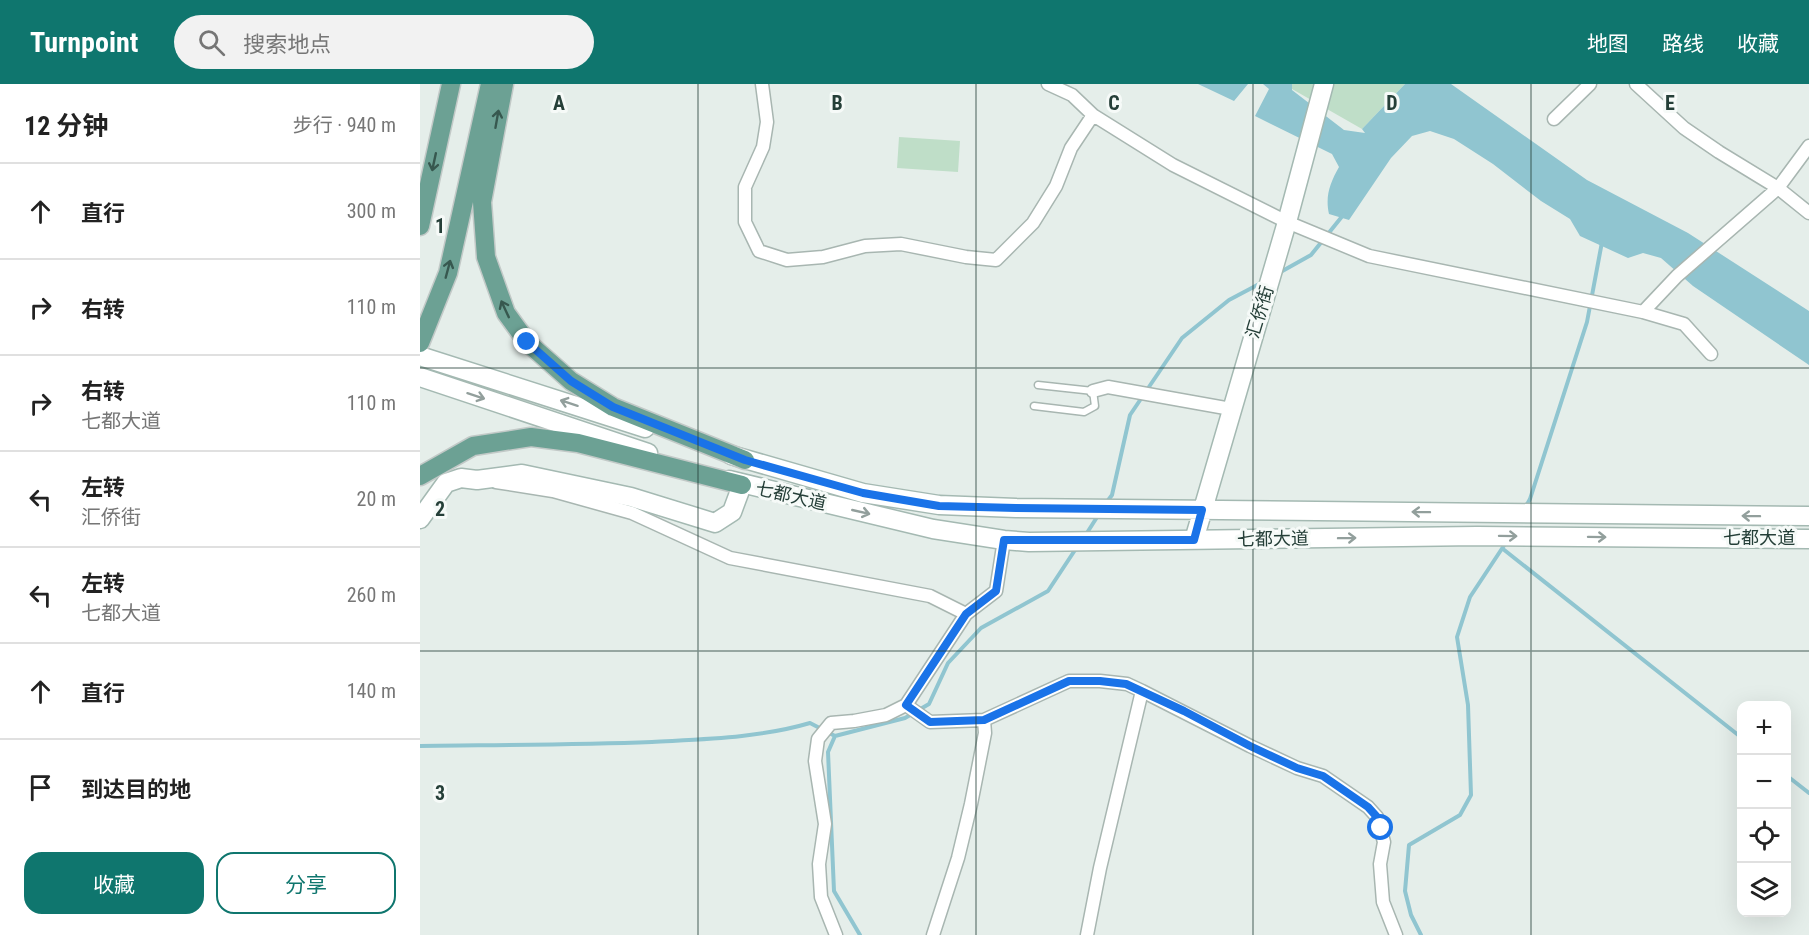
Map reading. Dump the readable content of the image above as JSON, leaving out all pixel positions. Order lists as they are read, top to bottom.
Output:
{
  "streets": {
    "main road": ["汇侨街", "七都大道"]
  },
  "crossings": [
    ["汇侨街", "七都大道"]
  ],
  "page": {
    "header": "Turnpoint",
    "search": "搜索地点",
    "nav": ["地图", "路线", "收藏"],
    "heading": ["12 分钟", "步行 · 940 m"],
    "list": [
      ["直行", "300 m"],
      ["右转", "110 m"],
      ["右转", "七都大道", "110 m"],
      ["左转", "汇侨街", "20 m"],
      ["左转", "七都大道", "260 m"],
      ["直行", "140 m"],
      "到达目的地"
    ],
    "map_buttons": ["+", "−"],
    "buttons": ["收藏", "分享"]
  },
  "grid": {
    "columns": [
      "A",
      "B",
      "C",
      "D",
      "E"
    ],
    "rows": ["1", "2", "3"]
  }
}
